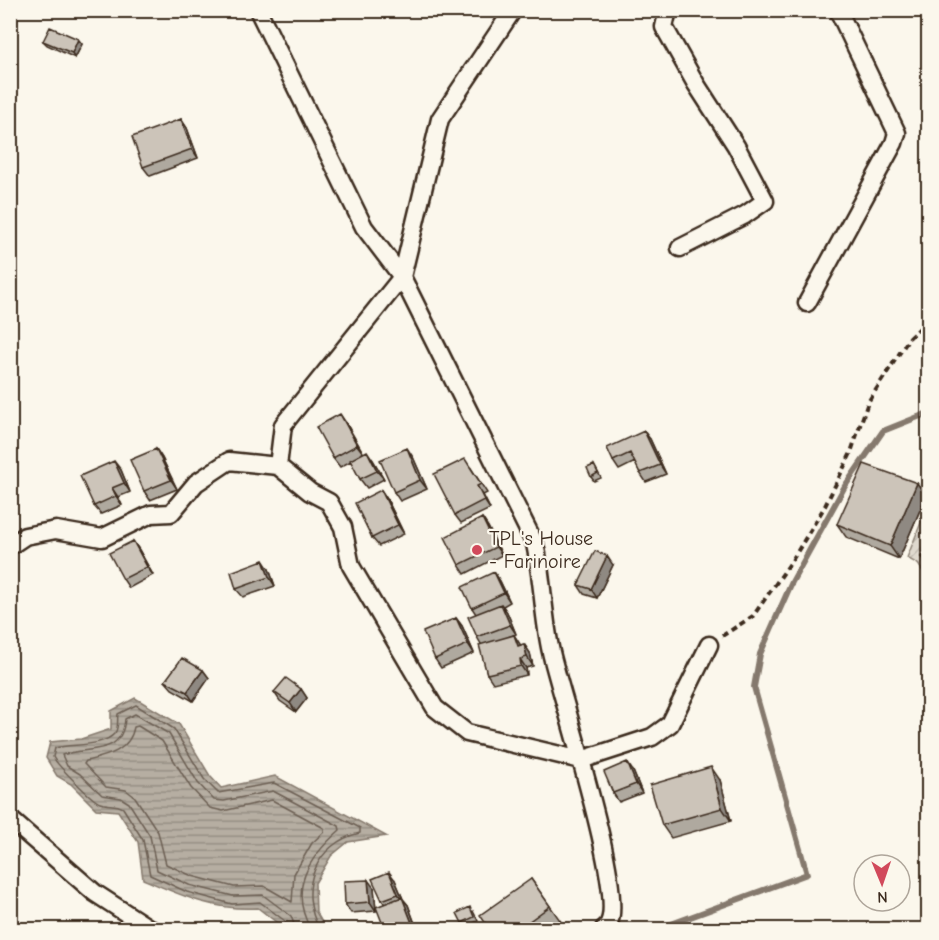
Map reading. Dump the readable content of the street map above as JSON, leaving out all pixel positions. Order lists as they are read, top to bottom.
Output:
{
  "places": ["TPL's House - Farinoire"],
  "north": "bottom"
}
